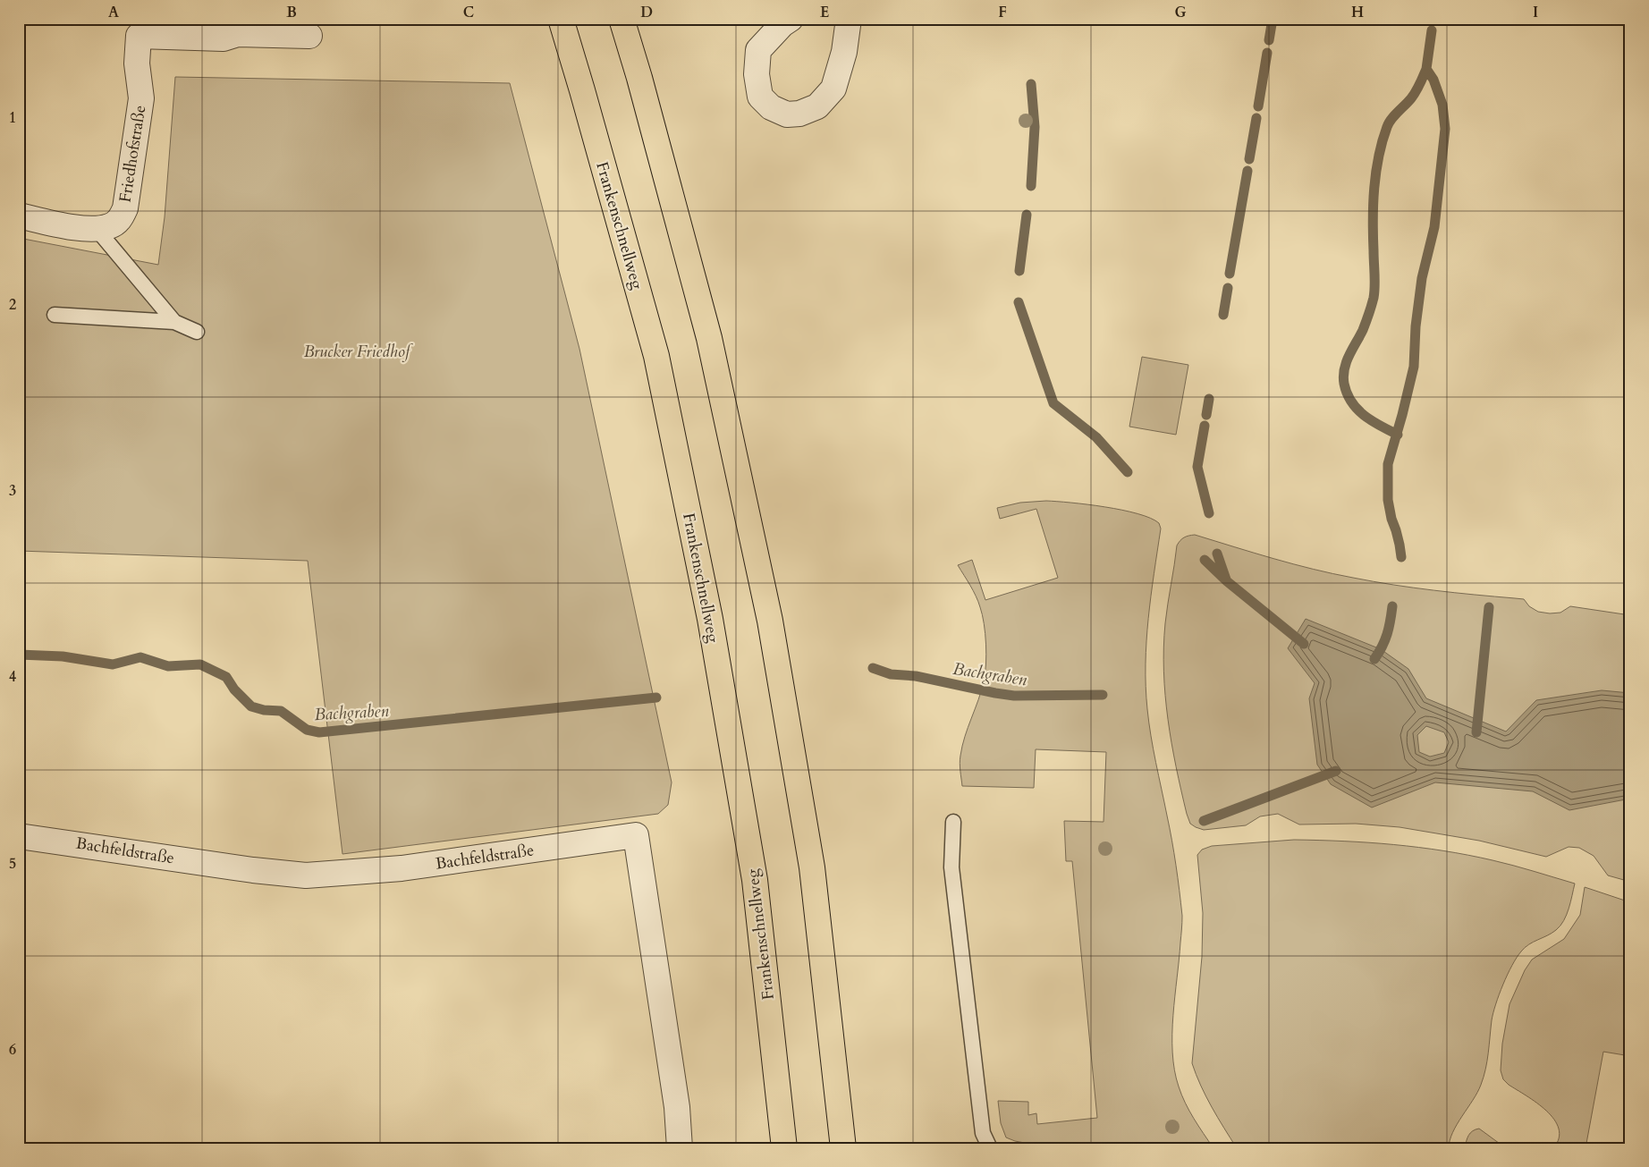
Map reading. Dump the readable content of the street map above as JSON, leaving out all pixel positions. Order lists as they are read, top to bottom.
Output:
{
  "streets": {
    "highway": ["Frankenschnellweg"],
    "street": ["Friedhofstraße", "Bachfeldstraße"]
  },
  "water": ["Bachgraben"],
  "parks": ["Brucker Friedhof"],
  "grid": {
    "columns": [
      "A",
      "B",
      "C",
      "D",
      "E",
      "F",
      "G",
      "H",
      "I"
    ],
    "rows": [
      "1",
      "2",
      "3",
      "4",
      "5",
      "6"
    ]
  }
}
